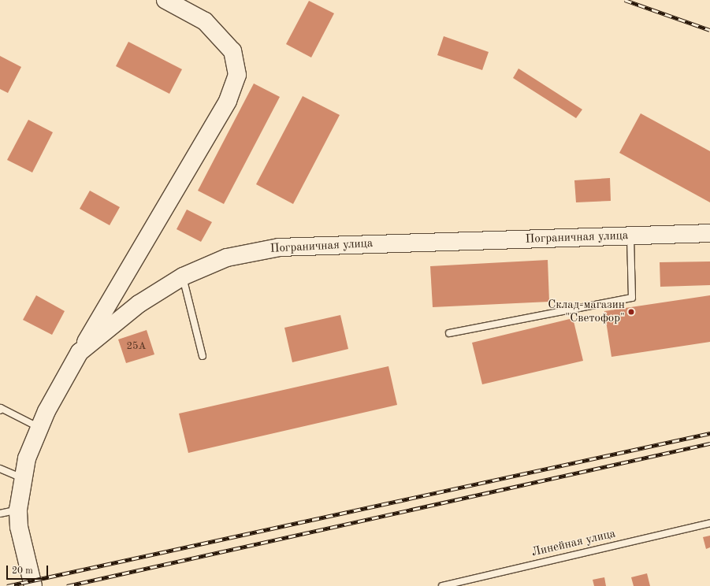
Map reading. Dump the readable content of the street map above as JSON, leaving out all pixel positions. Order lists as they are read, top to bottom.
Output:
{
  "streets": {
    "street": ["Пограничная улица"],
    "lane": ["Линейная улица"]
  },
  "places": ["Склад-магазин \"Светофор\""],
  "house_numbers": ["25А"],
  "scale_bar": "20 m"
}
